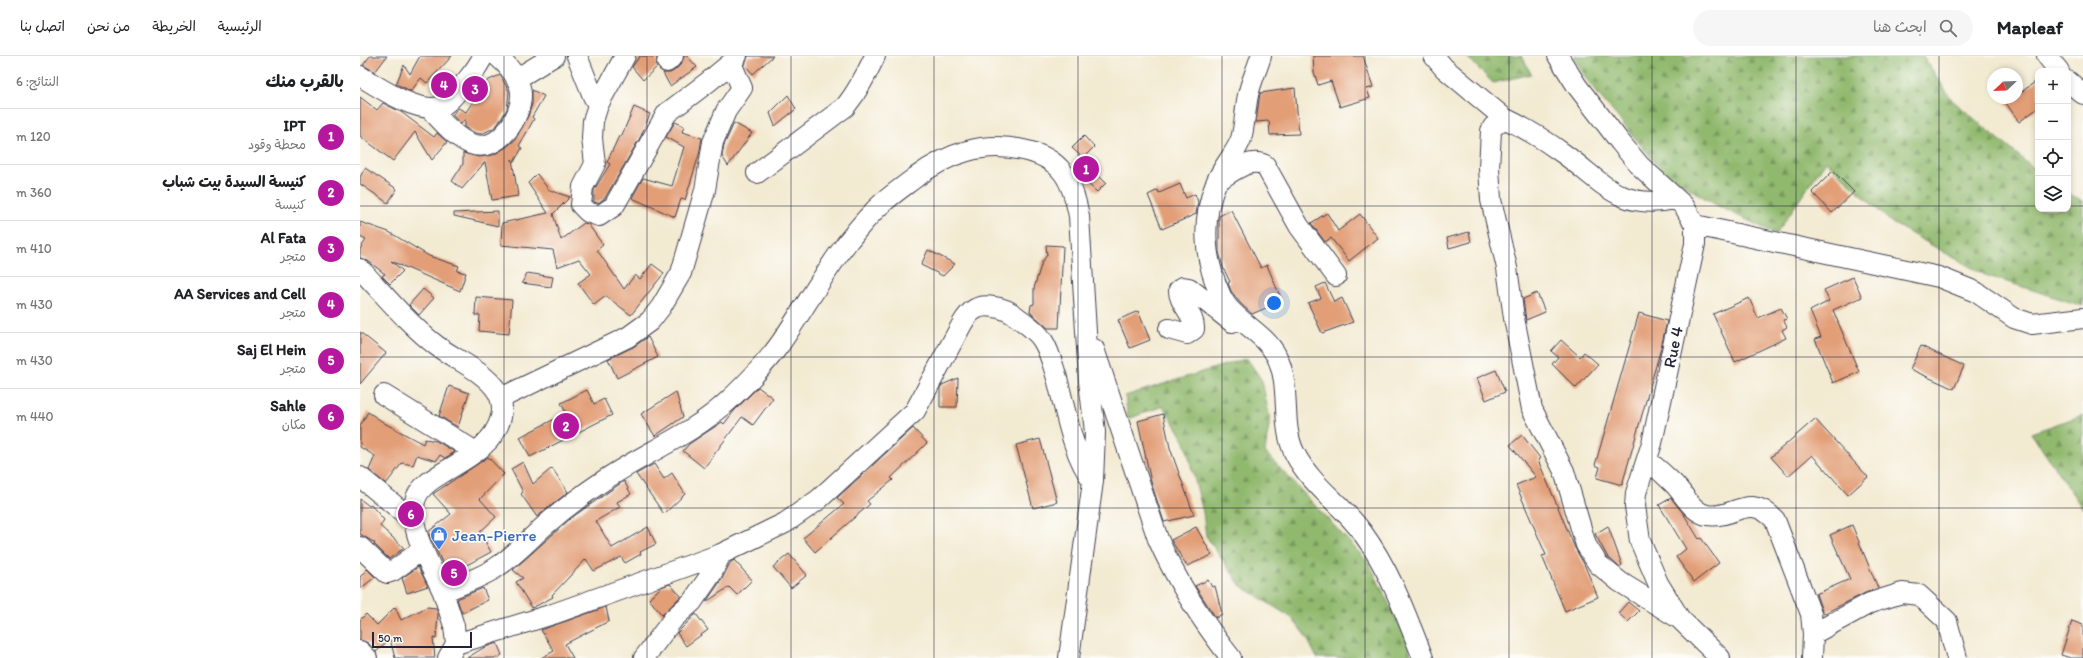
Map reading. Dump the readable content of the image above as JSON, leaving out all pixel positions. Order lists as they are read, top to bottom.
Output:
{
  "streets": {
    "street": ["Rue 4"]
  },
  "places": {
    "shop": ["Jean-Pierre"]
  },
  "scale_bar": "50 m",
  "north": "bottom left",
  "page": {
    "header": "Mapleaf",
    "search": "ابحث هنا",
    "nav": [
      "الرئيسية",
      "الخريطة",
      "من نحن",
      "اتصل بنا"
    ],
    "heading": ["بالقرب منك", "النتائج: 6"],
    "map_buttons": ["+", "−"],
    "pins": [
      "4",
      "3",
      "1",
      "2",
      "6",
      "5"
    ],
    "list": [
      {
        "mark": "1",
        "name": "IPT",
        "note": "محطة وقود",
        "value": "120 m"
      },
      {
        "mark": "2",
        "name": "كنيسة السيدة بيت شباب",
        "note": "كنيسة",
        "value": "360 m"
      },
      {
        "mark": "3",
        "name": "Al Fata",
        "note": "متجر",
        "value": "410 m"
      },
      {
        "mark": "4",
        "name": "AA Services and Cell",
        "note": "متجر",
        "value": "430 m"
      },
      {
        "mark": "5",
        "name": "Saj El Hein",
        "note": "متجر",
        "value": "430 m"
      },
      {
        "mark": "6",
        "name": "Sahle",
        "note": "مكان",
        "value": "440 m"
      }
    ],
    "scale": "50 m"
  }
}
